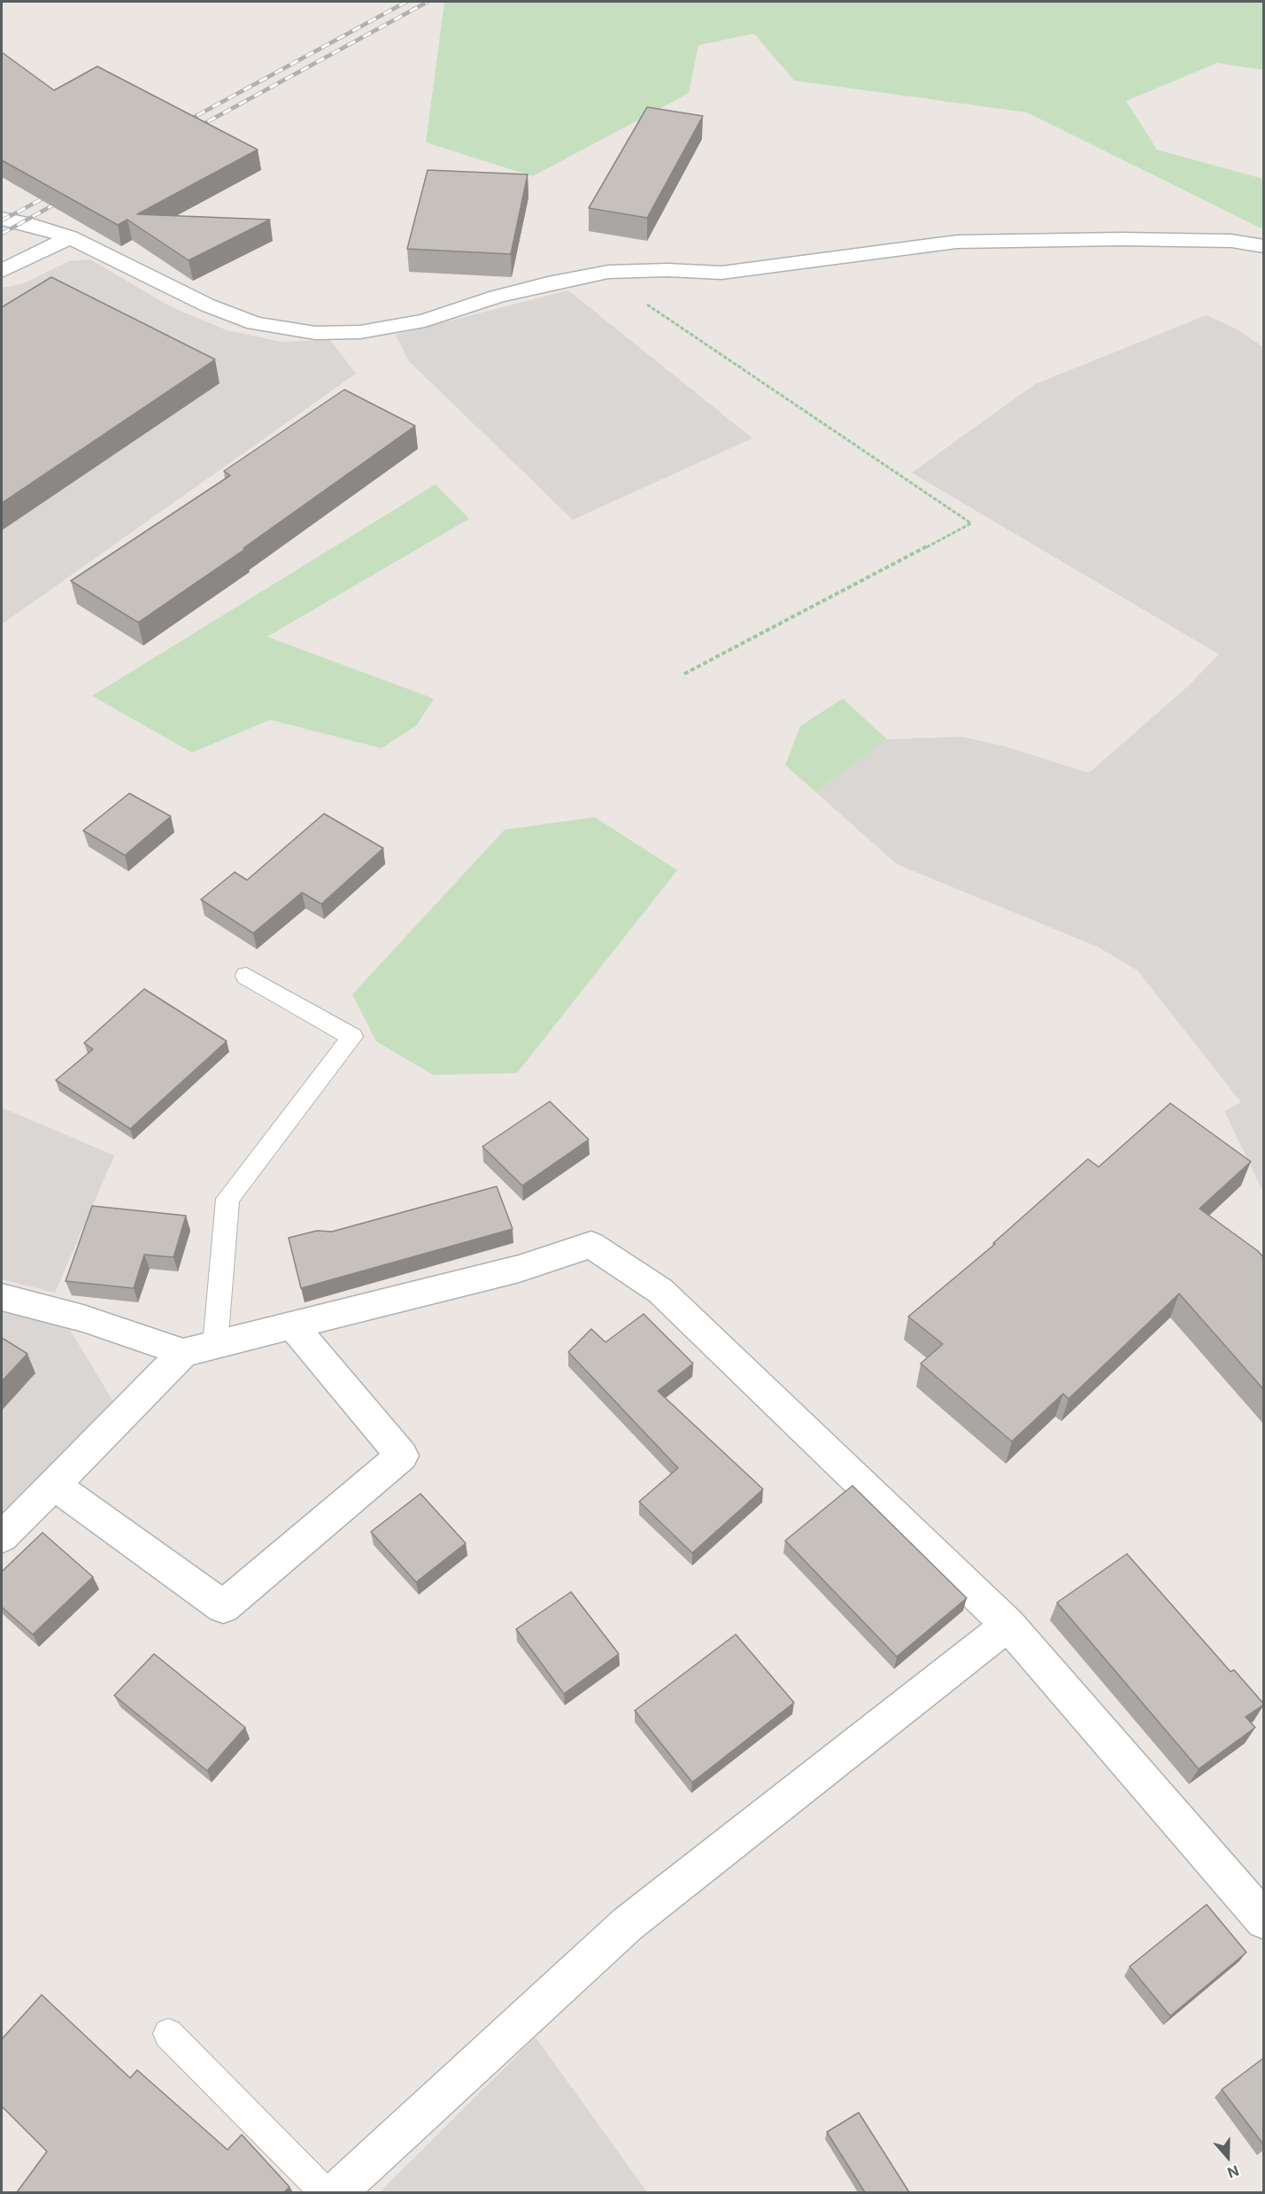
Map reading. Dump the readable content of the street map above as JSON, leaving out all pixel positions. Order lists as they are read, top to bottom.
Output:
{
  "north": "bottom"
}
